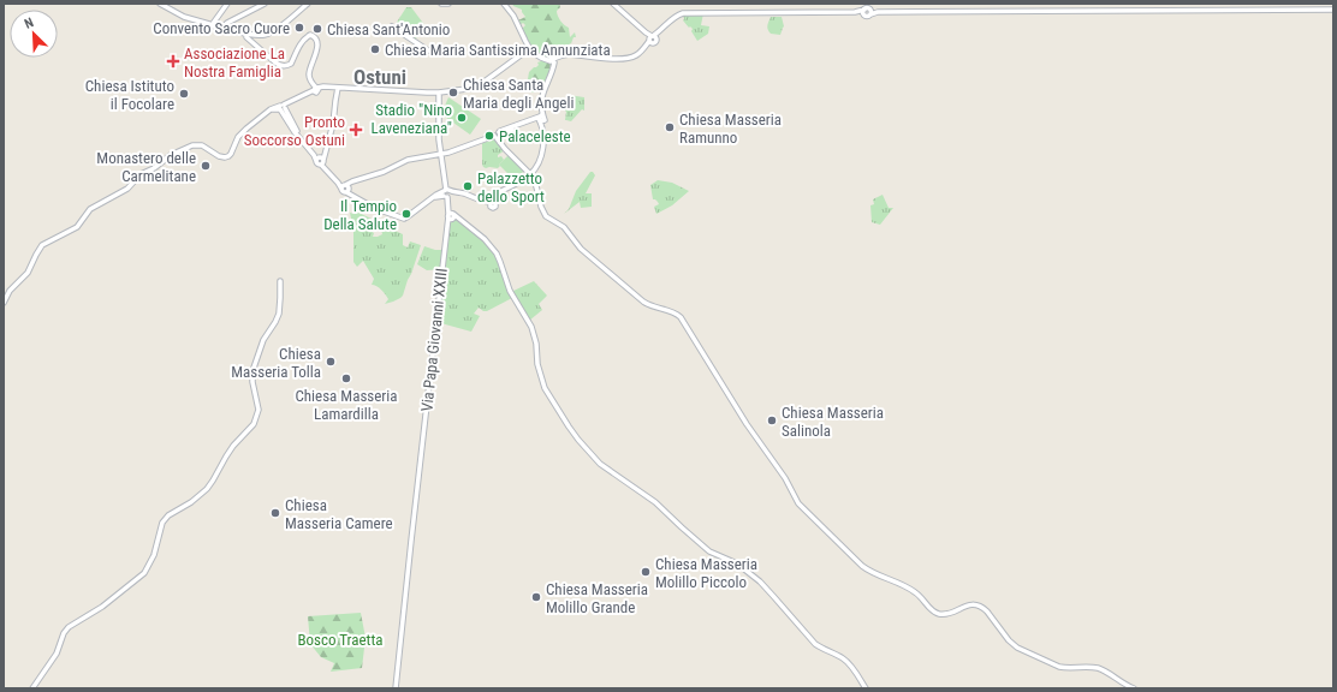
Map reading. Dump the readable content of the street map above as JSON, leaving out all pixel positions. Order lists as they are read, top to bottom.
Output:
{
  "streets": {
    "main road": ["Via Papa Giovanni XXIII"]
  },
  "districts": ["Ostuni"],
  "parks": ["Bosco Traetta"],
  "places": {
    "other": [
      "Convento Sacro Cuore",
      "Chiesa Sant'Antonio",
      "Chiesa Maria Santissima Annunziata",
      "Chiesa Santa Maria degli Angeli",
      "Chiesa Istituto il Focolare",
      "Stadio \"Nino Laveneziana\"",
      "Chiesa Masseria Ramunno",
      "Palaceleste",
      "Monastero delle Carmelitane",
      "Palazzetto dello Sport",
      "Il Tempio Della Salute",
      "Chiesa Masseria Tolla",
      "Chiesa Masseria Lamardilla",
      "Chiesa Masseria Salinola",
      "Chiesa Masseria Camere",
      "Chiesa Masseria Molillo Piccolo",
      "Chiesa Masseria Molillo Grande"
    ],
    "health": ["Associazione La Nostra Famiglia", "Pronto Soccorso Ostuni"]
  },
  "north": "top left"
}
